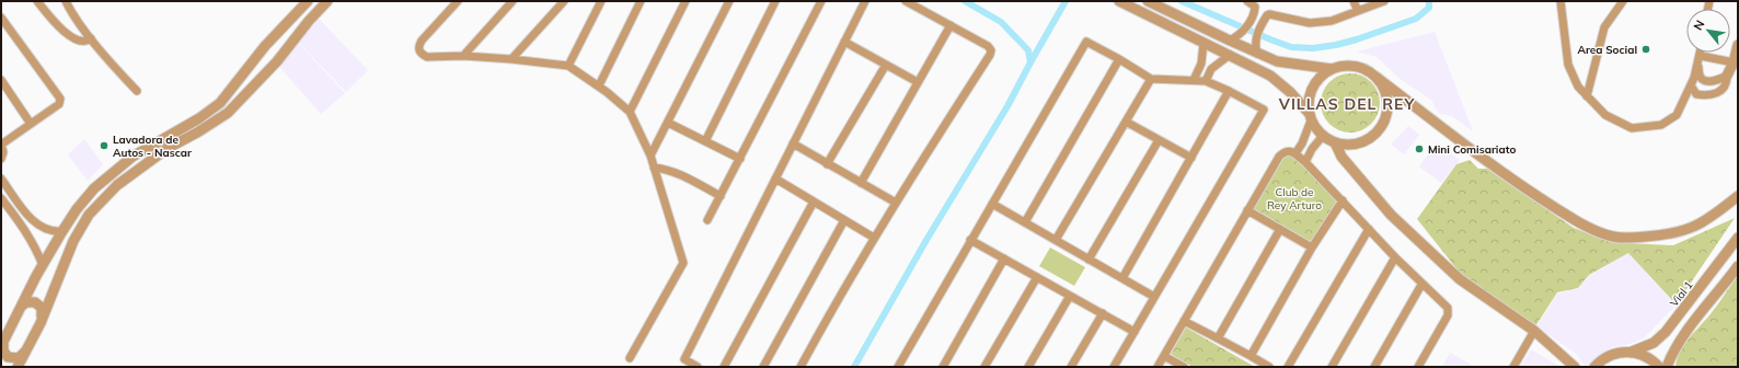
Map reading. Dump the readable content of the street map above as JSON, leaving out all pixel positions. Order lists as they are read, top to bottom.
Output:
{
  "streets": {
    "street": ["Vial 1"]
  },
  "districts": ["VILLAS DEL REY"],
  "parks": ["Club de Rey Arturo"],
  "places": ["Area Social", "Lavadora de Autos - Nascar", "Mini Comisariato"],
  "north": "top left"
}
